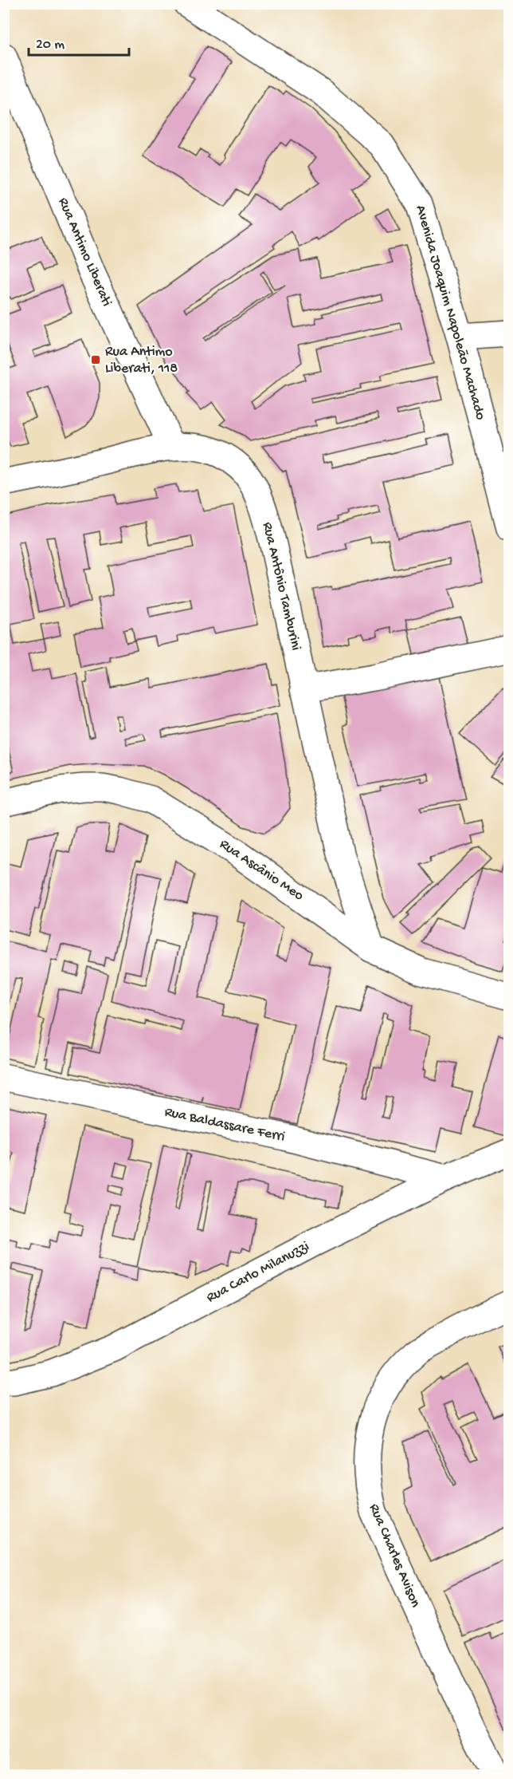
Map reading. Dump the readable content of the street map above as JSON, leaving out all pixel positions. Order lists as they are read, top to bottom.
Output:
{
  "streets": {
    "street": [
      "Rua Antimo Liberati",
      "Avenida Joaquim Napoleão Machado",
      "Rua Antônio Tamburini",
      "Rua Ascânio Meo",
      "Rua Baldassare Ferri",
      "Rua Carlo Milanuzzi",
      "Rua Charles Avison"
    ]
  },
  "crossings": [
    ["Rua Antimo Liberati", "Rua Antônio Tamburini"],
    ["Rua Antônio Tamburini", "Rua Ascânio Meo"],
    ["Rua Baldassare Ferri", "Rua Carlo Milanuzzi"]
  ],
  "places": {
    "transit": ["Rua Antimo Liberati, 118"]
  },
  "scale_bar": "20 m"
}
